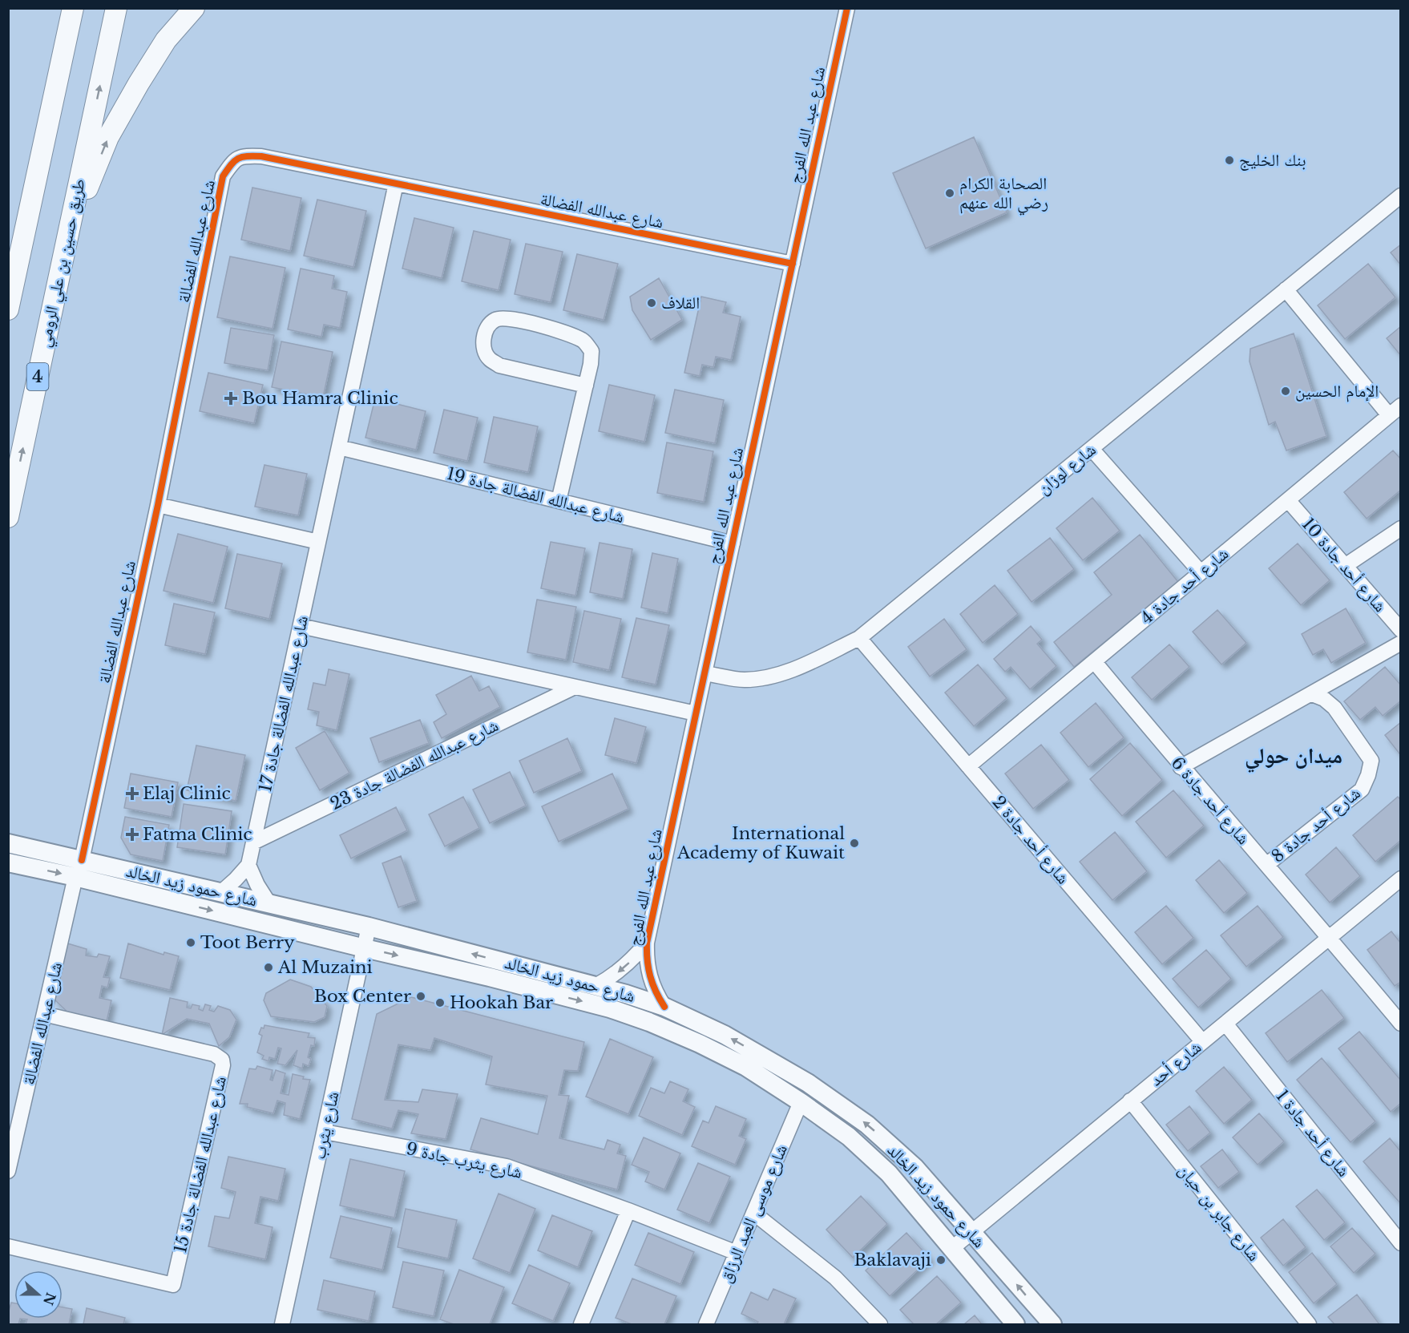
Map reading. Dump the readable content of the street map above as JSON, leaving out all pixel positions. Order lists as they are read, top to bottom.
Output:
{
  "streets": {
    "highway": ["طريق حسين بن علي الرومي", "4"],
    "main road": ["شارع حمود زيد الخالد"],
    "street": [
      "شارع عبد الله الفرج",
      "شارع عبدالله الفضالة",
      "شارع لوزان",
      "شارع عبدالله الفضالة جادة 19",
      "شارع أحد جادة 10",
      "شارع أحد جادة 4",
      "شارع عبدالله الفضالة جادة 17",
      "شارع عبدالله الفضالة جادة 23",
      "شارع أحد جادة 6",
      "شارع أحد جادة 8",
      "شارع أحد جادة 2",
      "شارع أحد",
      "شارع يثرب",
      "شارع أحد جادة 1",
      "شارع يثرب جادة 9",
      "شارع عبدالله الفضالة جادة 15",
      "شارع جابر بن حيان",
      "شارع موسى العبد الرزاق"
    ]
  },
  "crossings": [
    ["شارع عبد الله الفرج", "شارع عبدالله الفضالة"],
    ["شارع عبد الله الفرج", "شارع لوزان"],
    ["شارع عبد الله الفرج", "شارع عبدالله الفضالة جادة 19"],
    ["شارع عبد الله الفرج", "شارع حمود زيد الخالد"],
    ["شارع عبدالله الفضالة", "شارع عبدالله الفضالة جادة 17"],
    ["شارع عبدالله الفضالة", "شارع حمود زيد الخالد"],
    ["شارع عبدالله الفضالة", "شارع عبدالله الفضالة جادة 15"],
    ["شارع لوزان", "شارع أحد جادة 2"],
    ["شارع عبدالله الفضالة جادة 19", "شارع عبدالله الفضالة جادة 17"],
    ["شارع أحد جادة 10", "شارع أحد جادة 4"],
    ["شارع أحد جادة 4", "شارع أحد جادة 6"],
    ["شارع أحد جادة 4", "شارع أحد جادة 2"],
    ["شارع عبدالله الفضالة جادة 17", "شارع عبدالله الفضالة جادة 23"],
    ["شارع عبدالله الفضالة جادة 17", "شارع حمود زيد الخالد"],
    ["شارع أحد جادة 6", "شارع أحد جادة 8"],
    ["شارع أحد جادة 6", "شارع أحد"],
    ["شارع أحد جادة 2", "شارع أحد"],
    ["شارع حمود زيد الخالد", "شارع أحد"],
    ["شارع حمود زيد الخالد", "شارع يثرب"],
    ["شارع حمود زيد الخالد", "شارع موسى العبد الرزاق"],
    ["شارع أحد", "شارع أحد جادة 1"],
    ["شارع أحد", "شارع جابر بن حيان"],
    ["شارع يثرب", "شارع يثرب جادة 9"],
    ["شارع يثرب جادة 9", "شارع موسى العبد الرزاق"]
  ],
  "districts": ["ميدان حولي"],
  "places": {
    "other": [
      "بنك الخليج",
      "الصحابة الكرام رضي الله عنهم",
      "القلاف",
      "الإمام الحسين",
      "International Academy of Kuwait",
      "Toot Berry",
      "Al Muzaini",
      "Box Center",
      "Hookah Bar",
      "Baklavaji"
    ],
    "health": ["Bou Hamra Clinic", "Elaj Clinic", "Fatma Clinic"]
  },
  "north": "right"
}
